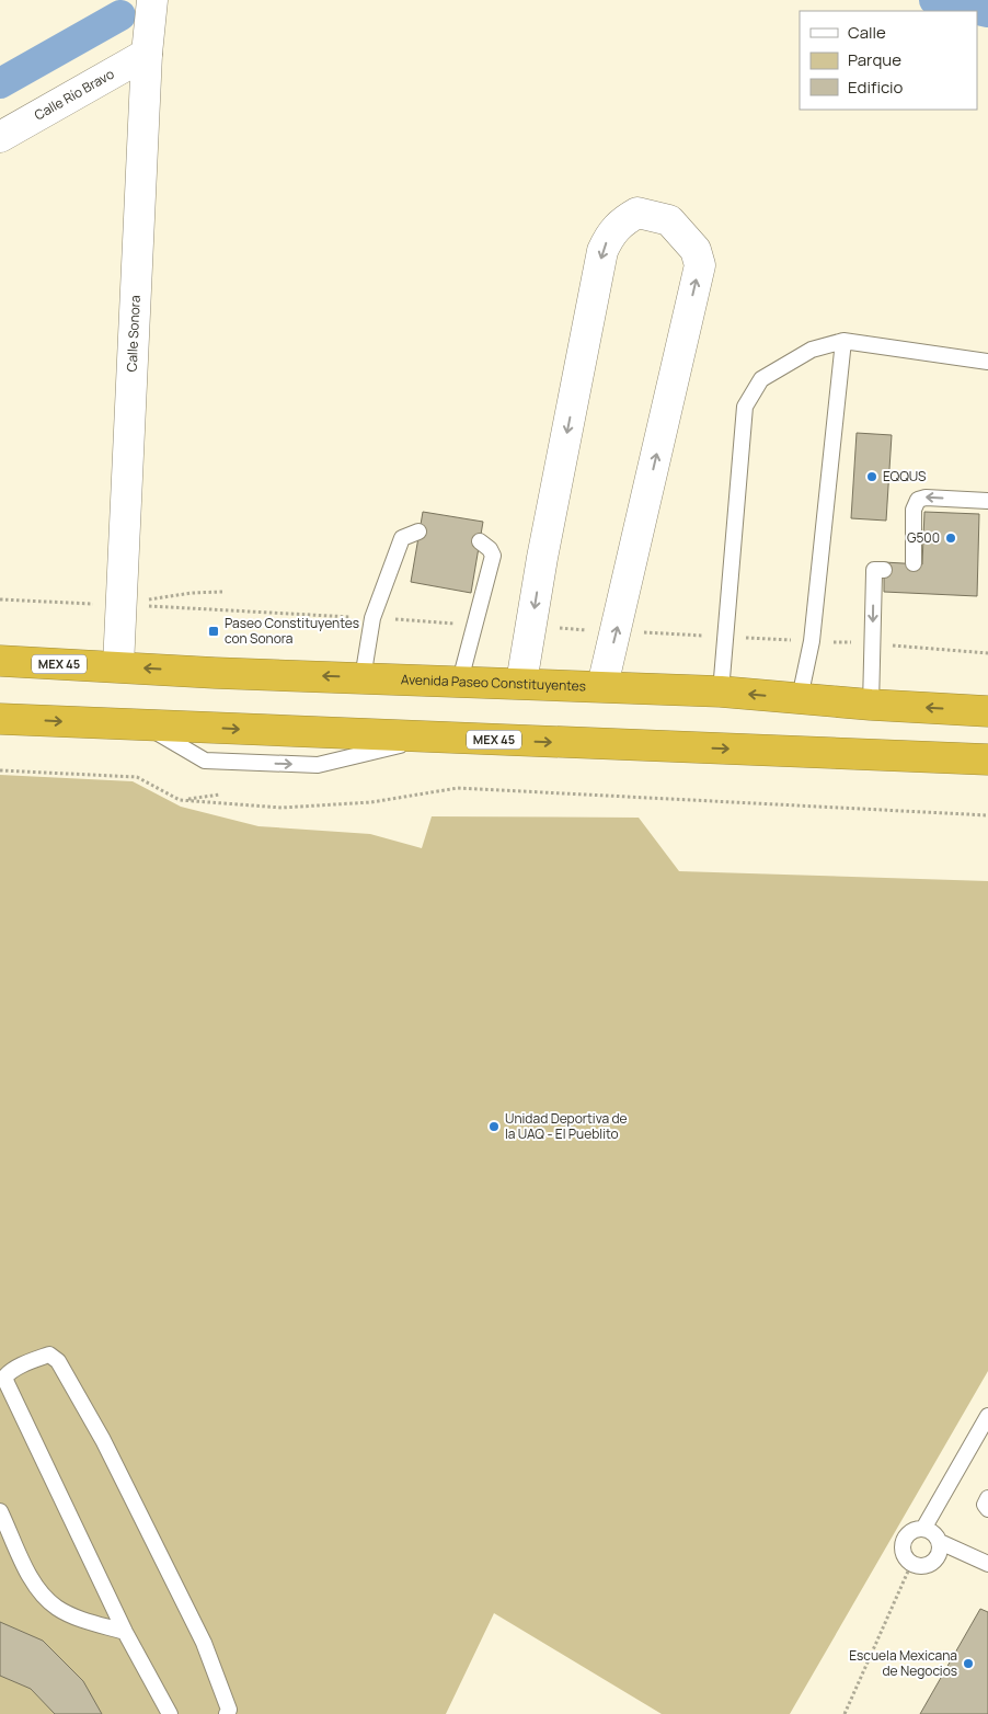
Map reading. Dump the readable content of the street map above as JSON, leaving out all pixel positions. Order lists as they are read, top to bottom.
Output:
{
  "streets": {
    "highway": ["MEX 45", "Avenida Paseo Constituyentes"],
    "street": ["Calle Río Bravo", "Calle Sonora"]
  },
  "crossings": [
    ["Calle Río Bravo", "Calle Sonora"],
    ["Calle Sonora", "Avenida Paseo Constituyentes"]
  ],
  "places": {
    "other": [
      "EQQUS",
      "G500",
      "Unidad Deportiva de la UAQ - El Pueblito",
      "Escuela Mexicana de Negocios"
    ],
    "transit": ["Paseo Constituyentes con Sonora"]
  },
  "legend": ["Calle", "Parque", "Edificio"]
}
